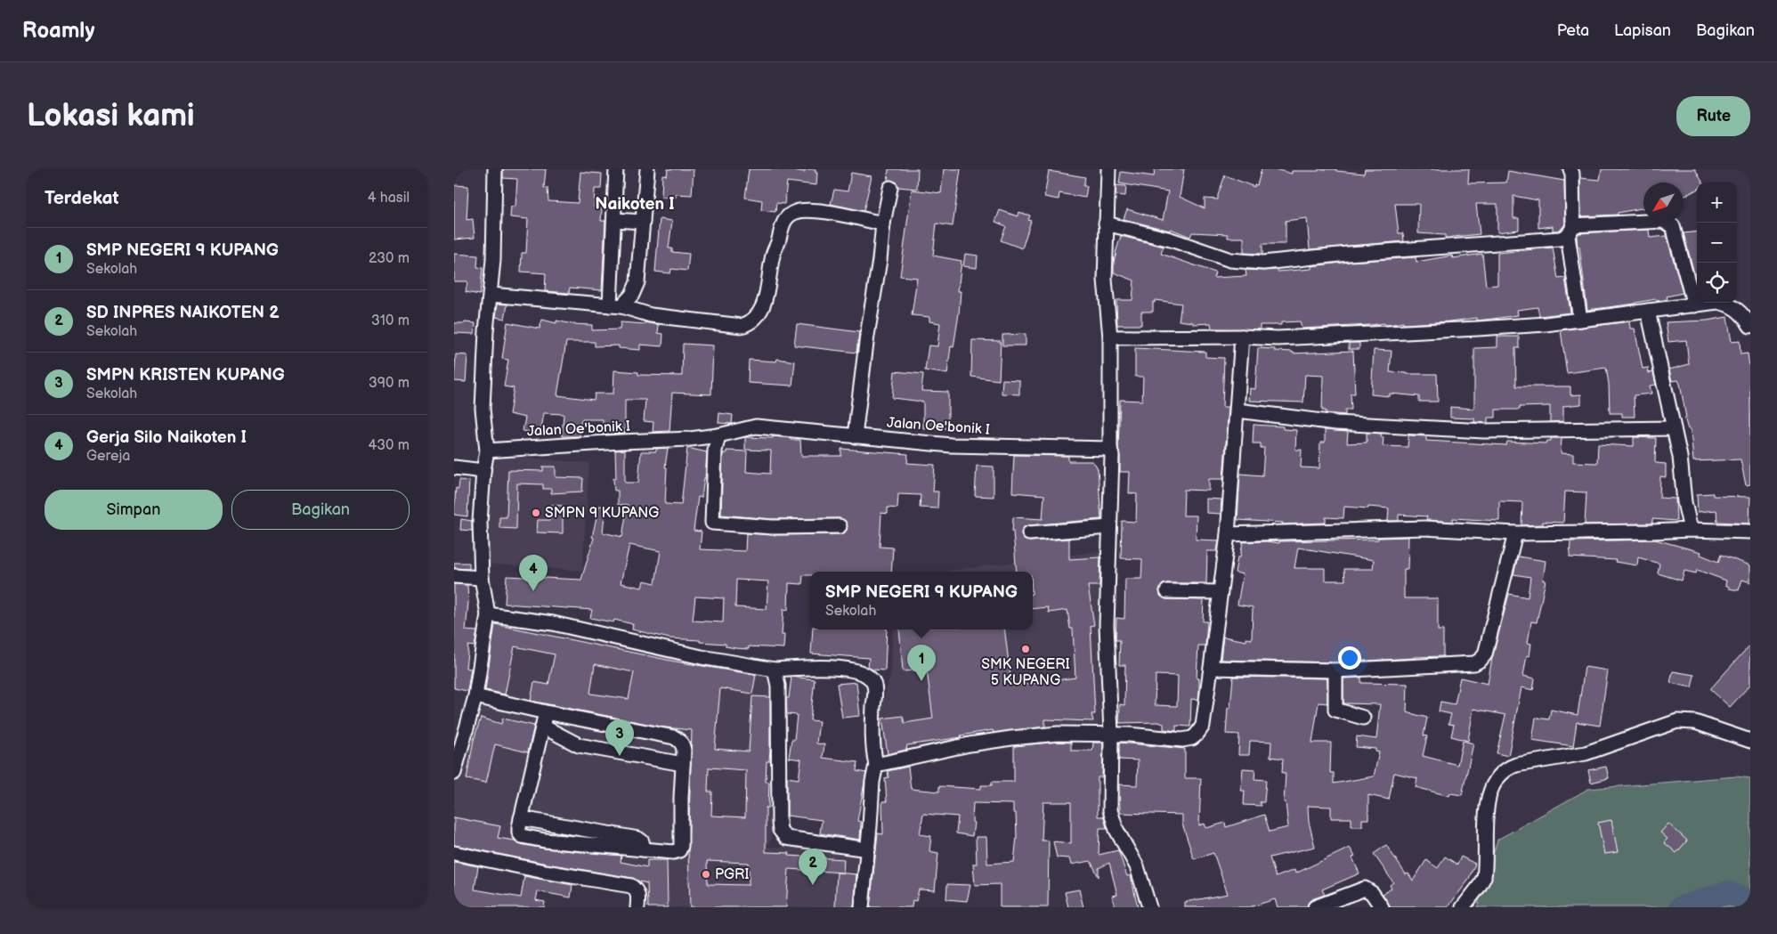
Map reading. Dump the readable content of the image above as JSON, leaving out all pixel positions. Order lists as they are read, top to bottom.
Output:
{
  "streets": {
    "street": ["Jalan Oe'bonik I"]
  },
  "districts": ["Naikoten I"],
  "places": ["SMPN 9 KUPANG", "SMK NEGERI 5 KUPANG", "PGRI"],
  "north": "bottom left",
  "page": {
    "header": "Roamly",
    "nav": ["Peta", "Lapisan", "Bagikan"],
    "buttons": [
      "Rute",
      ["Simpan", "Bagikan"]
    ],
    "title": "Lokasi kami",
    "heading": ["Terdekat", "4 hasil"],
    "map_buttons": ["+", "−"],
    "list": [
      {
        "mark": "1",
        "name": "SMP NEGERI 9 KUPANG",
        "note": "Sekolah",
        "value": "230 m"
      },
      {
        "mark": "2",
        "name": "SD INPRES NAIKOTEN 2",
        "note": "Sekolah",
        "value": "310 m"
      },
      {
        "mark": "3",
        "name": "SMPN KRISTEN KUPANG",
        "note": "Sekolah",
        "value": "390 m"
      },
      {
        "mark": "4",
        "name": "Gerja Silo Naikoten I",
        "note": "Gereja",
        "value": "430 m"
      }
    ],
    "pins": [
      "4",
      "1",
      "3",
      "2"
    ],
    "popup": ["SMP NEGERI 9 KUPANG", "Sekolah"]
  }
}
